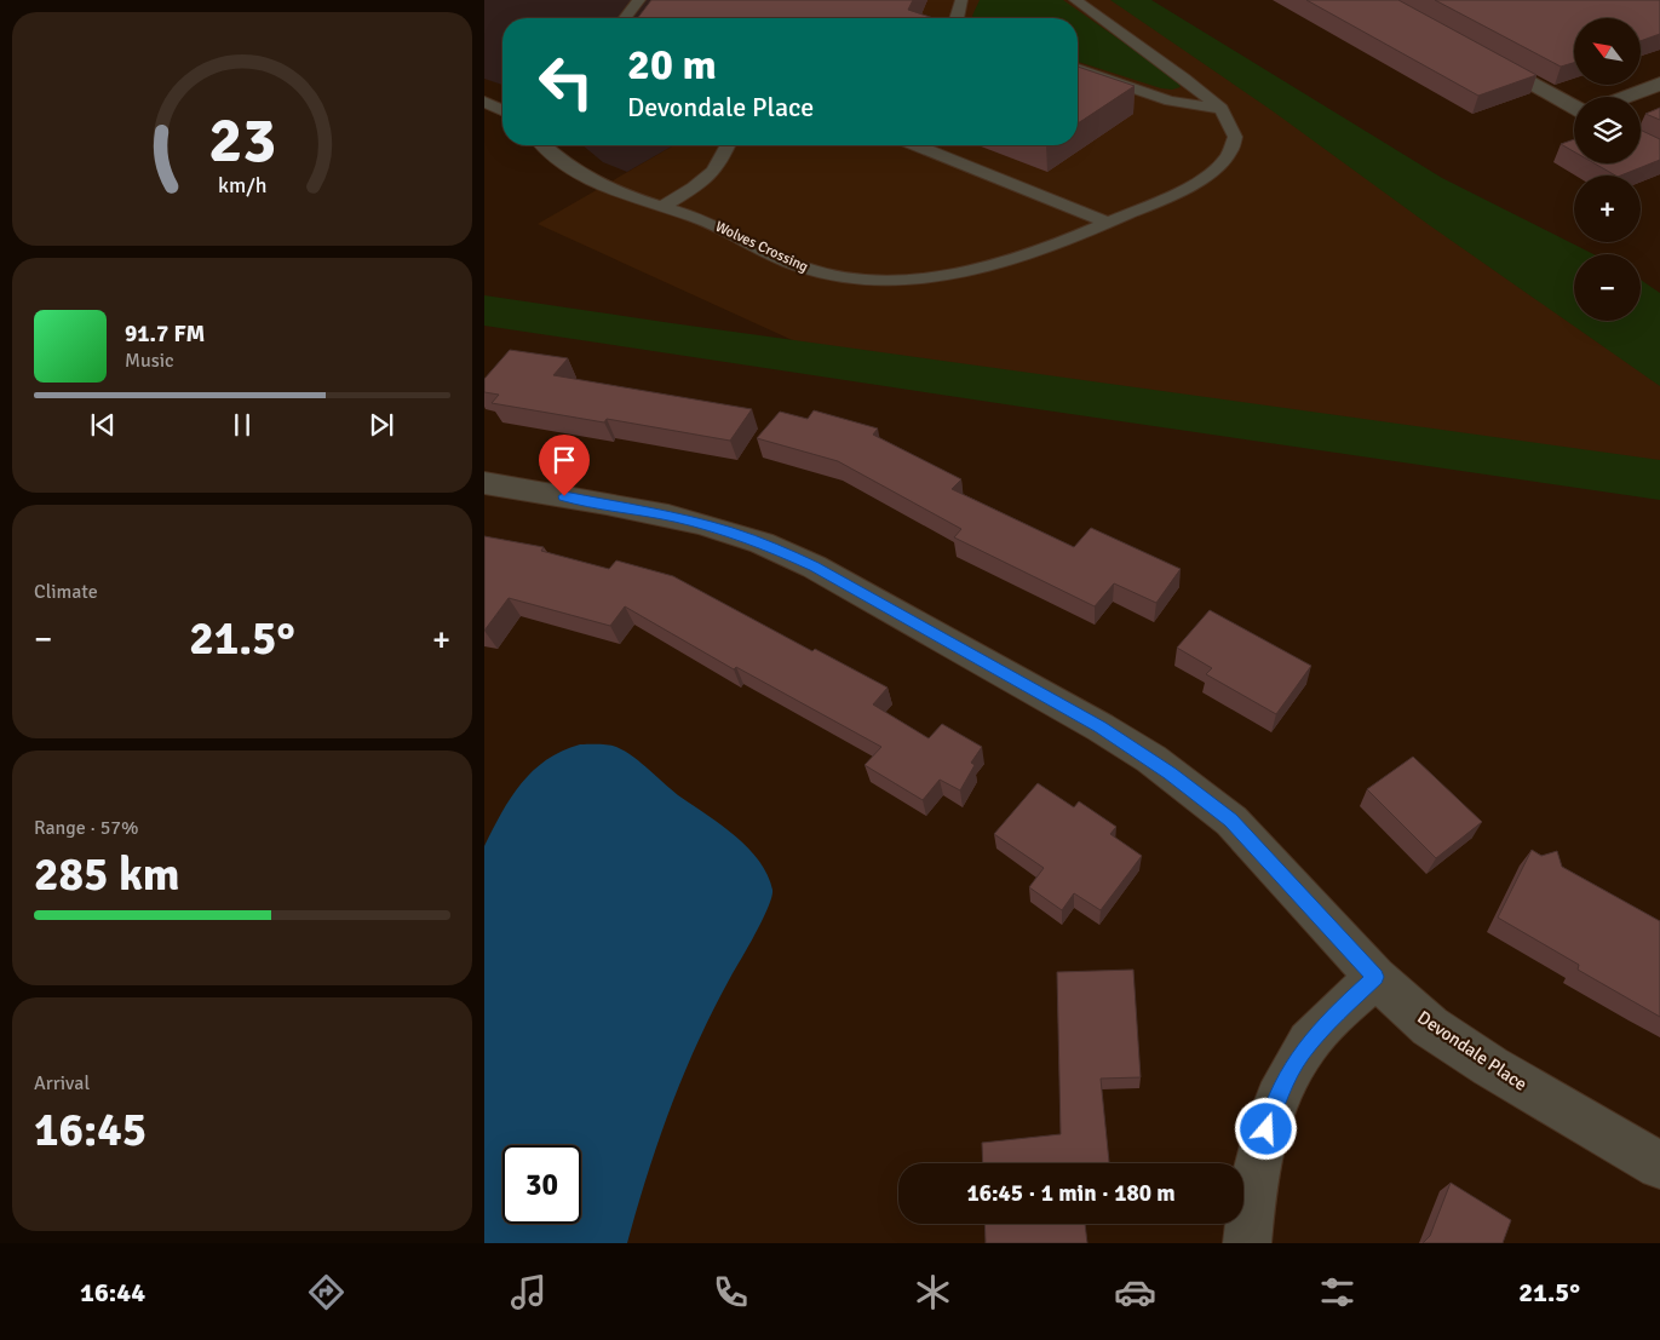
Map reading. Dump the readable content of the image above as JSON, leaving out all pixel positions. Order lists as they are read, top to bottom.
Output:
{
  "streets": {
    "street": ["Devondale Place"],
    "lane": ["Wolves Crossing"]
  },
  "north": "top left",
  "page": {
    "map_buttons": ["+", "−"],
    "turn": ["20 m", "Devondale Place"],
    "song": ["91.7 FM", "Music"],
    "tile": [
      "Climate",
      ["Range · 57%", "285 km"],
      ["Arrival", "16:45"]
    ],
    "heat": ["−", "21.5°", "+"],
    "limit": "30",
    "trip": "16:45 · 1 min · 180 m",
    "tabs": ["16:44", "21.5°"],
    "gauge": ["23", "km/h"]
  }
}
